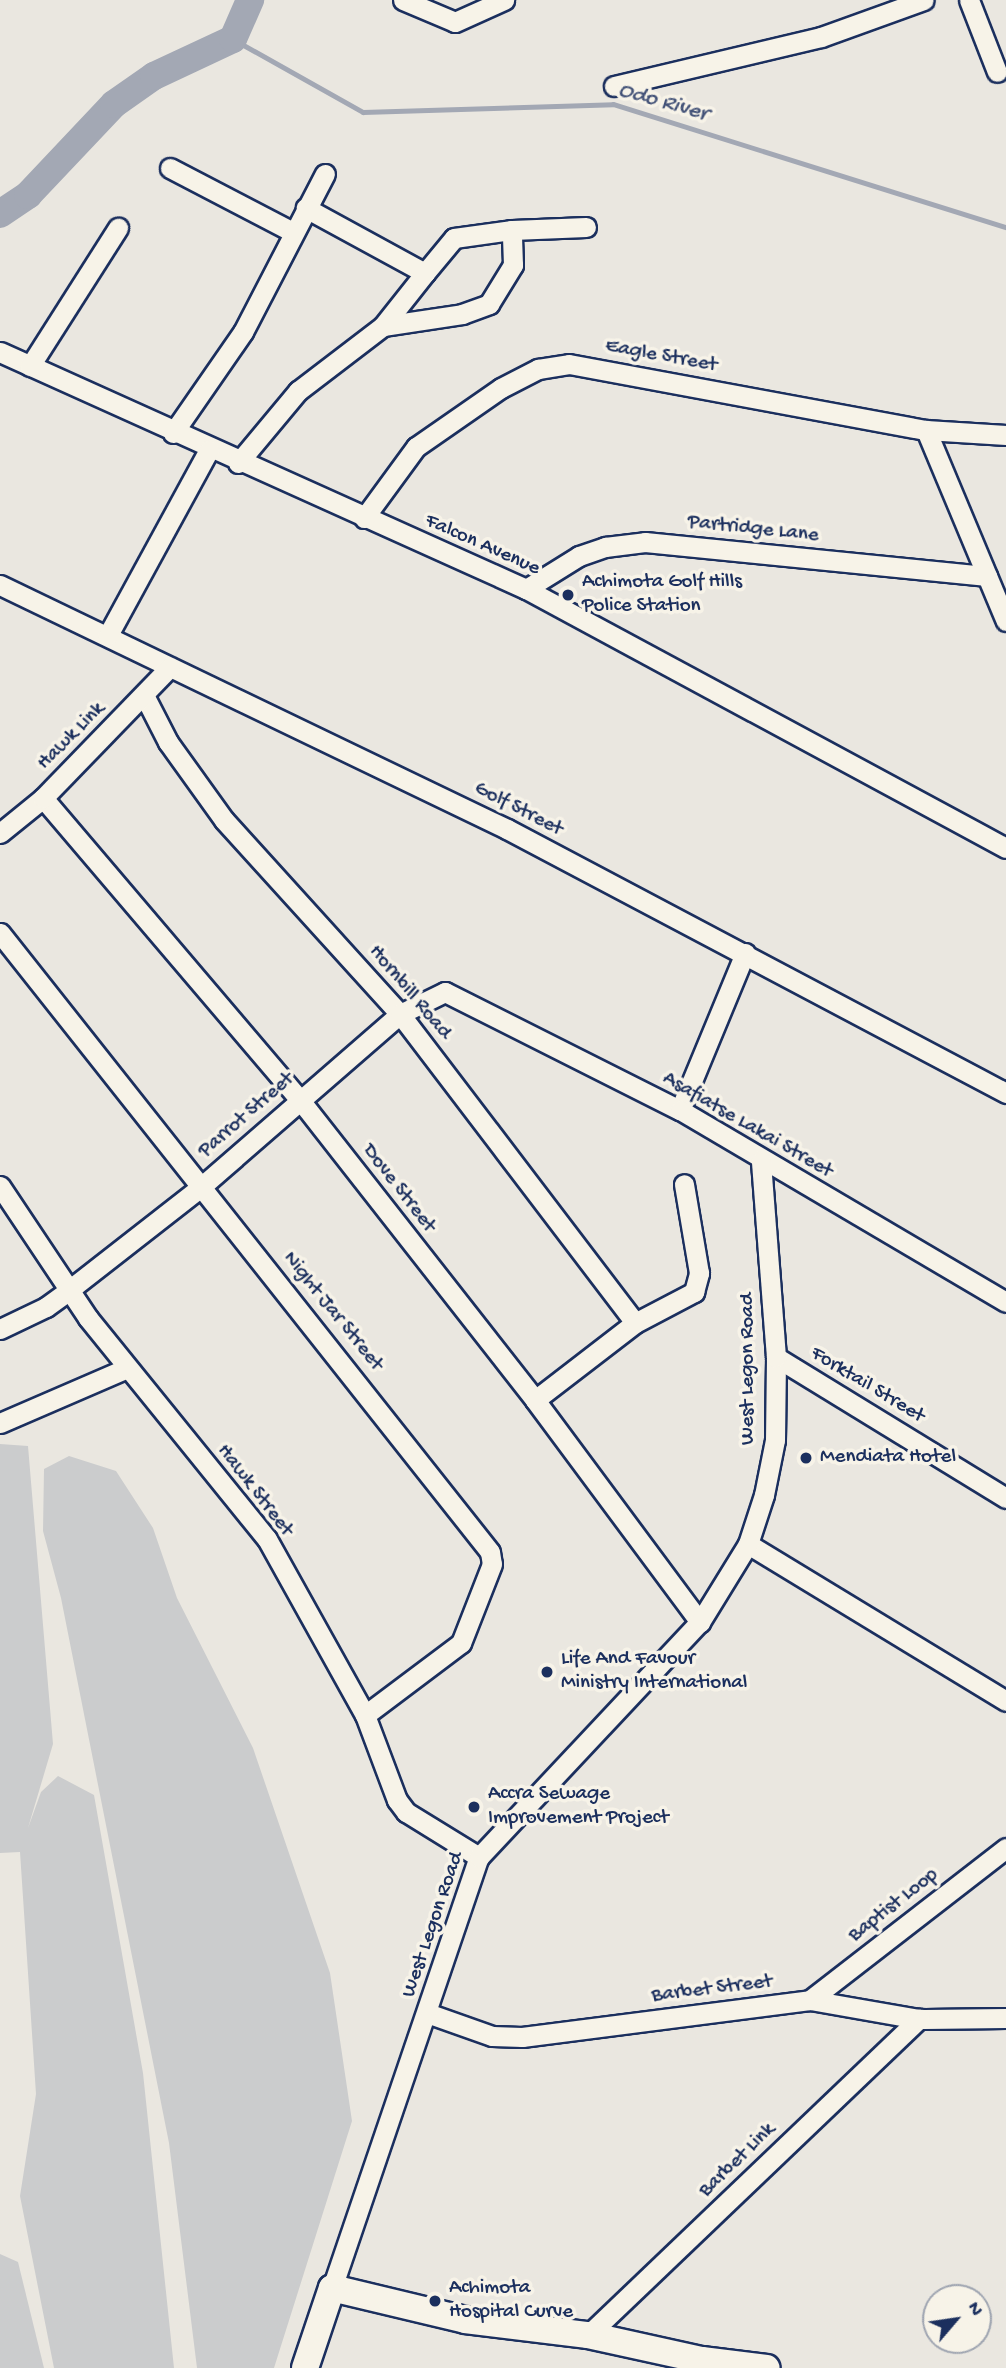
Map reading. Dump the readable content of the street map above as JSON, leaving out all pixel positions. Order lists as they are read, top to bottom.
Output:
{
  "streets": {
    "street": [
      "Eagle Street",
      "Partridge Lane",
      "Falcon Avenue",
      "Hawk Link",
      "Golf Street",
      "Hornbill Road",
      "Parrot Street",
      "Asafiatse Lakai Street",
      "Dove Street",
      "Night Jar Street",
      "West Legon Road",
      "Forktail Street",
      "Hawk Street",
      "Baptist Loop",
      "Barbet Street",
      "Barbet Link"
    ]
  },
  "crossings": [
    ["Eagle Street", "Falcon Avenue"],
    ["Partridge Lane", "Falcon Avenue"],
    ["Hawk Link", "Golf Street"],
    ["Hawk Link", "Hornbill Road"],
    ["Hawk Link", "Dove Street"],
    ["Hornbill Road", "Parrot Street"],
    ["Parrot Street", "Asafiatse Lakai Street"],
    ["Parrot Street", "Dove Street"],
    ["Parrot Street", "Night Jar Street"],
    ["Parrot Street", "Hawk Street"],
    ["Asafiatse Lakai Street", "West Legon Road"],
    ["Dove Street", "West Legon Road"],
    ["Night Jar Street", "Hawk Street"],
    ["West Legon Road", "Forktail Street"],
    ["West Legon Road", "Hawk Street"],
    ["West Legon Road", "Barbet Street"],
    ["Baptist Loop", "Barbet Street"],
    ["Barbet Street", "Barbet Link"]
  ],
  "water": ["Odo River"],
  "places": [
    "Achimota Golf Hills Police Station",
    "Mendiata Hotel",
    "Life And Favour Ministry International",
    "Accra Sewage Improvement Project",
    "Achimota Hospital Curve"
  ],
  "north": "top right"
}
